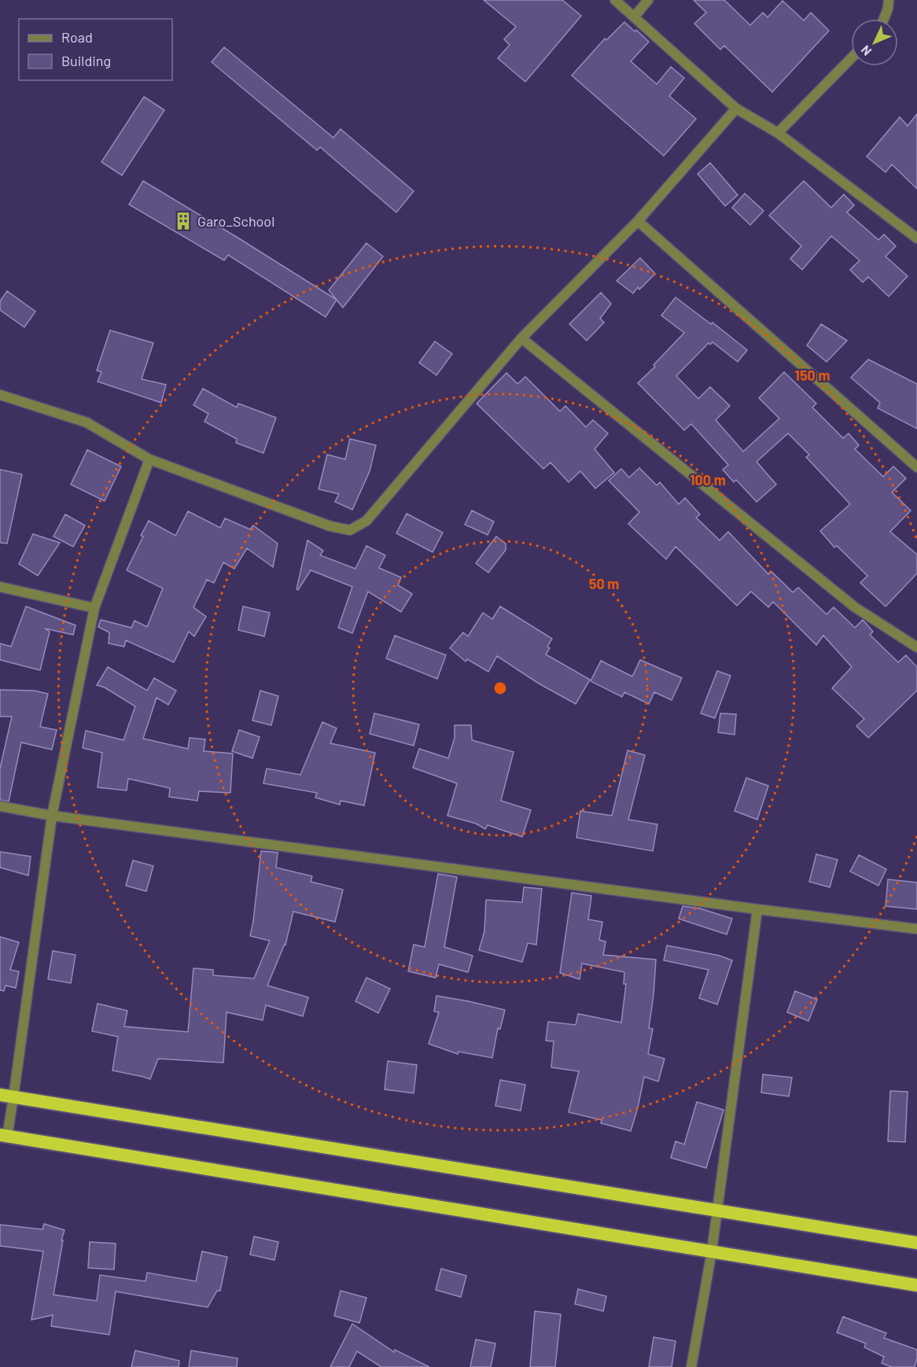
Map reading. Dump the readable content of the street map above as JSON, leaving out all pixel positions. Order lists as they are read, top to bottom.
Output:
{
  "places": {
    "building": ["Garo_School"]
  },
  "legend": ["Road", "Building"],
  "north": "bottom left",
  "rings": ["150 m", "100 m", "50 m"]
}
